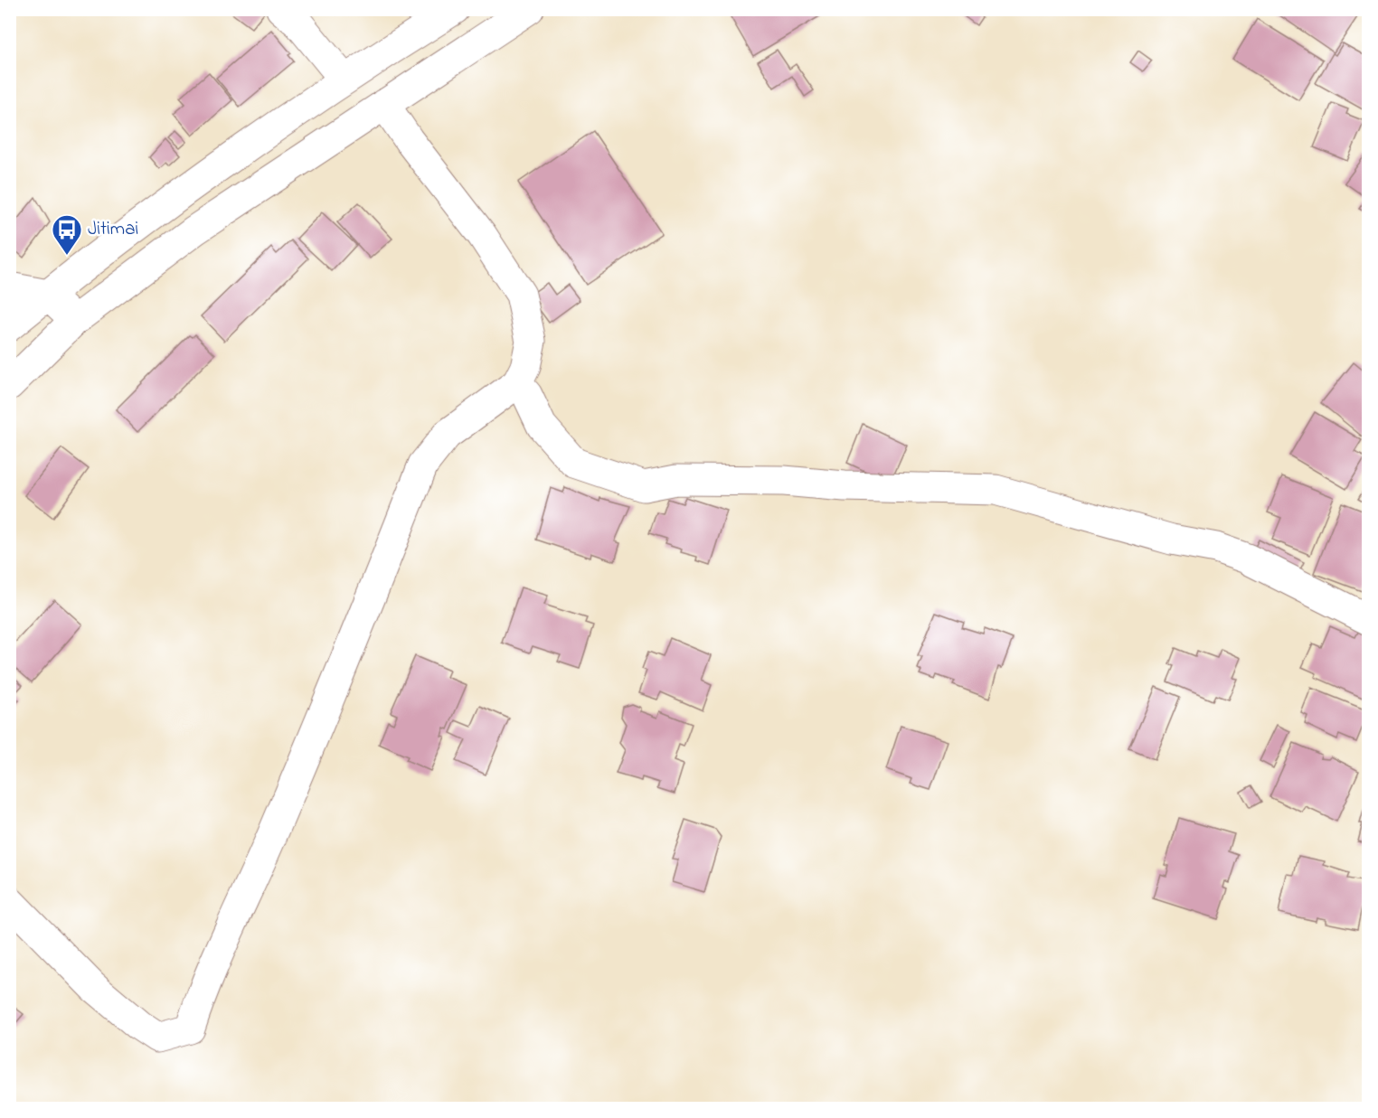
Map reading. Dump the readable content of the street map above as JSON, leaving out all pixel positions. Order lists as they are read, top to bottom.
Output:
{
  "places": {
    "bus stop": ["Jitimai"]
  }
}
